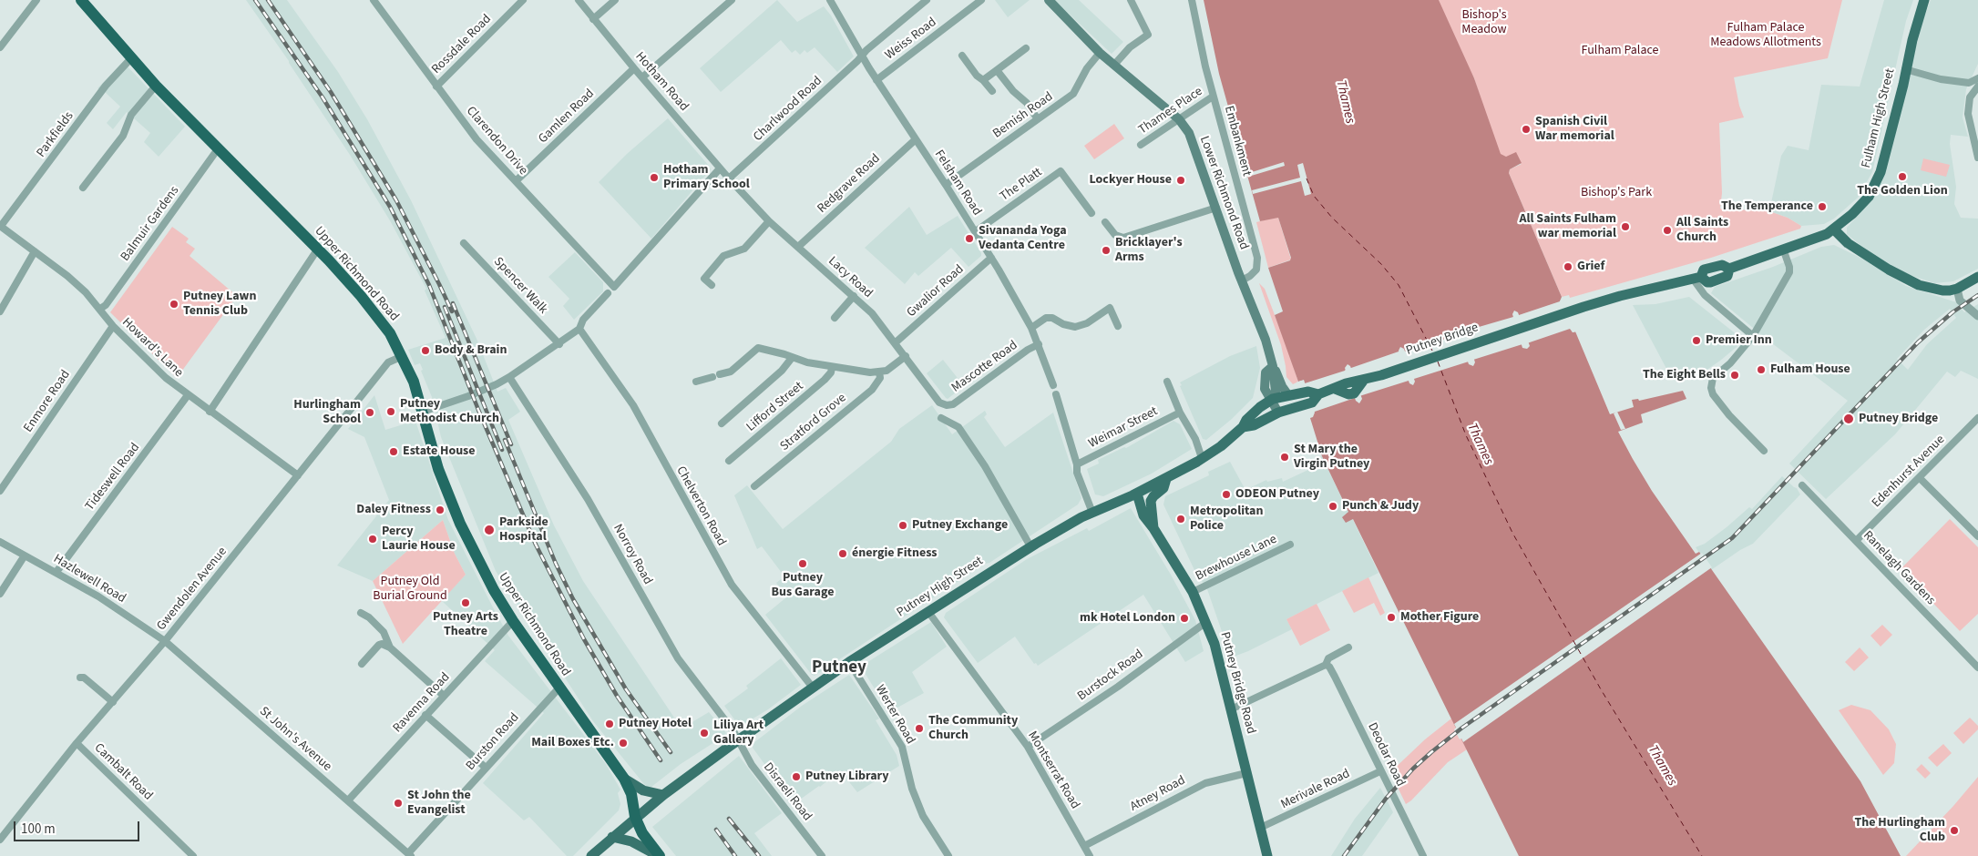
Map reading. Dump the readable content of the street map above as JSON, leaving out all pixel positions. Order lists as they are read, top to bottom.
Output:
{
  "streets": {
    "highway": ["Upper Richmond Road"],
    "main road": [
      "Fulham High Street",
      "Lower Richmond Road",
      "Putney Bridge",
      "Putney High Street",
      "Putney Bridge Road"
    ],
    "street": [
      "Weiss Road",
      "Rossdale Road",
      "Hotham Road",
      "Charlwood Road",
      "Thames Place",
      "Bemish Road",
      "Gamlen Road",
      "Parkfields",
      "Clarendon Drive",
      "Embankment",
      "Felsham Road",
      "Redgrave Road",
      "The Platt",
      "Balmuir Gardens",
      "Lacy Road",
      "Spencer Walk",
      "Gwalior Road",
      "Howard's Lane",
      "Mascotte Road",
      "Enmore Road",
      "Lifford Street",
      "Stratford Grove",
      "Weimar Street",
      "Edenhurst Avenue",
      "Tideswell Road",
      "Chelverton Road",
      "Norroy Road",
      "Brewhouse Lane",
      "Ranelagh Gardens",
      "Hazlewell Road",
      "Gwendolen Avenue",
      "Burstock Road",
      "Ravenna Road",
      "Werter Road",
      "St John's Avenue",
      "Burston Road",
      "Deodar Road",
      "Montserrat Road",
      "Cambalt Road",
      "Merivale Road",
      "Disraeli Road",
      "Atney Road"
    ]
  },
  "crossings": [
    ["Weiss Road", "Felsham Road"],
    ["Rossdale Road", "Clarendon Drive"],
    ["Hotham Road", "Charlwood Road"],
    ["Hotham Road", "Gamlen Road"],
    ["Hotham Road", "Clarendon Drive"],
    ["Hotham Road", "Lacy Road"],
    ["Charlwood Road", "Felsham Road"],
    ["Charlwood Road", "Lacy Road"],
    ["Thames Place", "Embankment"],
    ["Thames Place", "Lower Richmond Road"],
    ["Bemish Road", "Felsham Road"],
    ["Bemish Road", "Lower Richmond Road"],
    ["Gamlen Road", "Clarendon Drive"],
    ["Fulham High Street", "Putney Bridge"],
    ["Parkfields", "Upper Richmond Road"],
    ["Parkfields", "Howard's Lane"],
    ["Embankment", "Lower Richmond Road"],
    ["Felsham Road", "Redgrave Road"],
    ["Felsham Road", "The Platt"],
    ["Felsham Road", "Gwalior Road"],
    ["Felsham Road", "Mascotte Road"],
    ["Redgrave Road", "Lacy Road"],
    ["Balmuir Gardens", "Upper Richmond Road"],
    ["Balmuir Gardens", "Howard's Lane"],
    ["Upper Richmond Road", "Putney High Street"],
    ["Upper Richmond Road", "Gwendolen Avenue"],
    ["Upper Richmond Road", "Ravenna Road"],
    ["Upper Richmond Road", "Burston Road"],
    ["Lacy Road", "Gwalior Road"],
    ["Lacy Road", "Mascotte Road"],
    ["Howard's Lane", "Enmore Road"],
    ["Howard's Lane", "Tideswell Road"],
    ["Howard's Lane", "Gwendolen Avenue"],
    ["Edenhurst Avenue", "Ranelagh Gardens"],
    ["Tideswell Road", "Hazlewell Road"],
    ["Chelverton Road", "Putney High Street"],
    ["Norroy Road", "Putney High Street"],
    ["Norroy Road", "Disraeli Road"],
    ["Brewhouse Lane", "Putney Bridge Road"],
    ["Hazlewell Road", "Gwendolen Avenue"],
    ["Hazlewell Road", "St John's Avenue"],
    ["Putney High Street", "Putney Bridge Road"],
    ["Putney High Street", "Werter Road"],
    ["Putney High Street", "Montserrat Road"],
    ["Putney High Street", "Disraeli Road"],
    ["Gwendolen Avenue", "St John's Avenue"],
    ["Gwendolen Avenue", "Cambalt Road"],
    ["Burstock Road", "Putney Bridge Road"],
    ["Burstock Road", "Montserrat Road"],
    ["Putney Bridge Road", "Merivale Road"],
    ["Putney Bridge Road", "Atney Road"],
    ["Ravenna Road", "St John's Avenue"],
    ["St John's Avenue", "Burston Road"],
    ["Deodar Road", "Merivale Road"],
    ["Montserrat Road", "Atney Road"]
  ],
  "districts": ["Putney"],
  "water": ["Thames"],
  "parks": [
    "Bishop's Meadow",
    "Fulham Palace Meadows Allotments",
    "Fulham Palace",
    "Bishop's Park",
    "Putney Old Burial Ground"
  ],
  "places": [
    "Spanish Civil War memorial",
    "The Golden Lion",
    "Hotham Primary School",
    "Lockyer House",
    "The Temperance",
    "All Saints Fulham war memorial",
    "All Saints Church",
    "Sivananda Yoga Vedanta Centre",
    "Bricklayer's Arms",
    "Grief",
    "Putney Lawn Tennis Club",
    "Premier Inn",
    "Body & Brain",
    "Fulham House",
    "The Eight Bells",
    "Putney Methodist Church",
    "Hurlingham School",
    "Putney Bridge",
    "Estate House",
    "St Mary the Virgin Putney",
    "ODEON Putney",
    "Punch & Judy",
    "Daley Fitness",
    "Metropolitan Police",
    "Putney Exchange",
    "Parkside Hospital",
    "Percy Laurie House",
    "énergie Fitness",
    "Putney Bus Garage",
    "Putney Arts Theatre",
    "Mother Figure",
    "mk Hotel London",
    "Putney Hotel",
    "The Community Church",
    "Liliya Art Gallery",
    "Mail Boxes Etc.",
    "Putney Library",
    "St John the Evangelist",
    "The Hurlingham Club"
  ],
  "scale_bar": "100 m"
}
